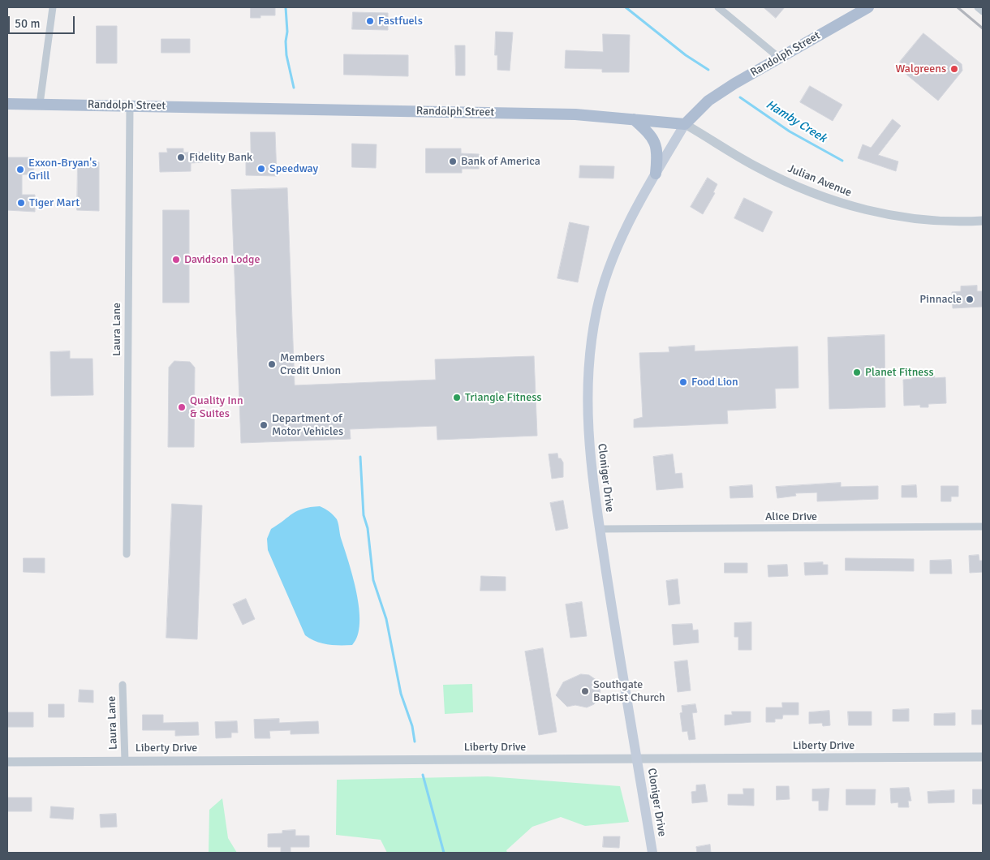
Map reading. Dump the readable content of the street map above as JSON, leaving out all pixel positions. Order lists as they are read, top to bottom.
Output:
{
  "streets": {
    "main road": ["Randolph Street", "Cloniger Drive"],
    "street": [
      "Julian Avenue",
      "Laura Lane",
      "Alice Drive",
      "Liberty Drive"
    ]
  },
  "crossings": [
    ["Randolph Street", "Julian Avenue"],
    ["Randolph Street", "Laura Lane"],
    ["Randolph Street", "Cloniger Drive"],
    ["Julian Avenue", "Cloniger Drive"],
    ["Laura Lane", "Liberty Drive"],
    ["Cloniger Drive", "Alice Drive"],
    ["Cloniger Drive", "Liberty Drive"]
  ],
  "water": ["Hamby Creek"],
  "places": [
    "Fastfuels",
    "Walgreens",
    "Fidelity Bank",
    "Bank of America",
    "Speedway",
    "Exxon-Bryan's Grill",
    "Tiger Mart",
    "Davidson Lodge",
    "Pinnacle",
    "Members Credit Union",
    "Planet Fitness",
    "Food Lion",
    "Triangle Fitness",
    "Quality Inn & Suites",
    "Department of Motor Vehicles",
    "Southgate Baptist Church"
  ],
  "scale_bar": "50 m"
}
